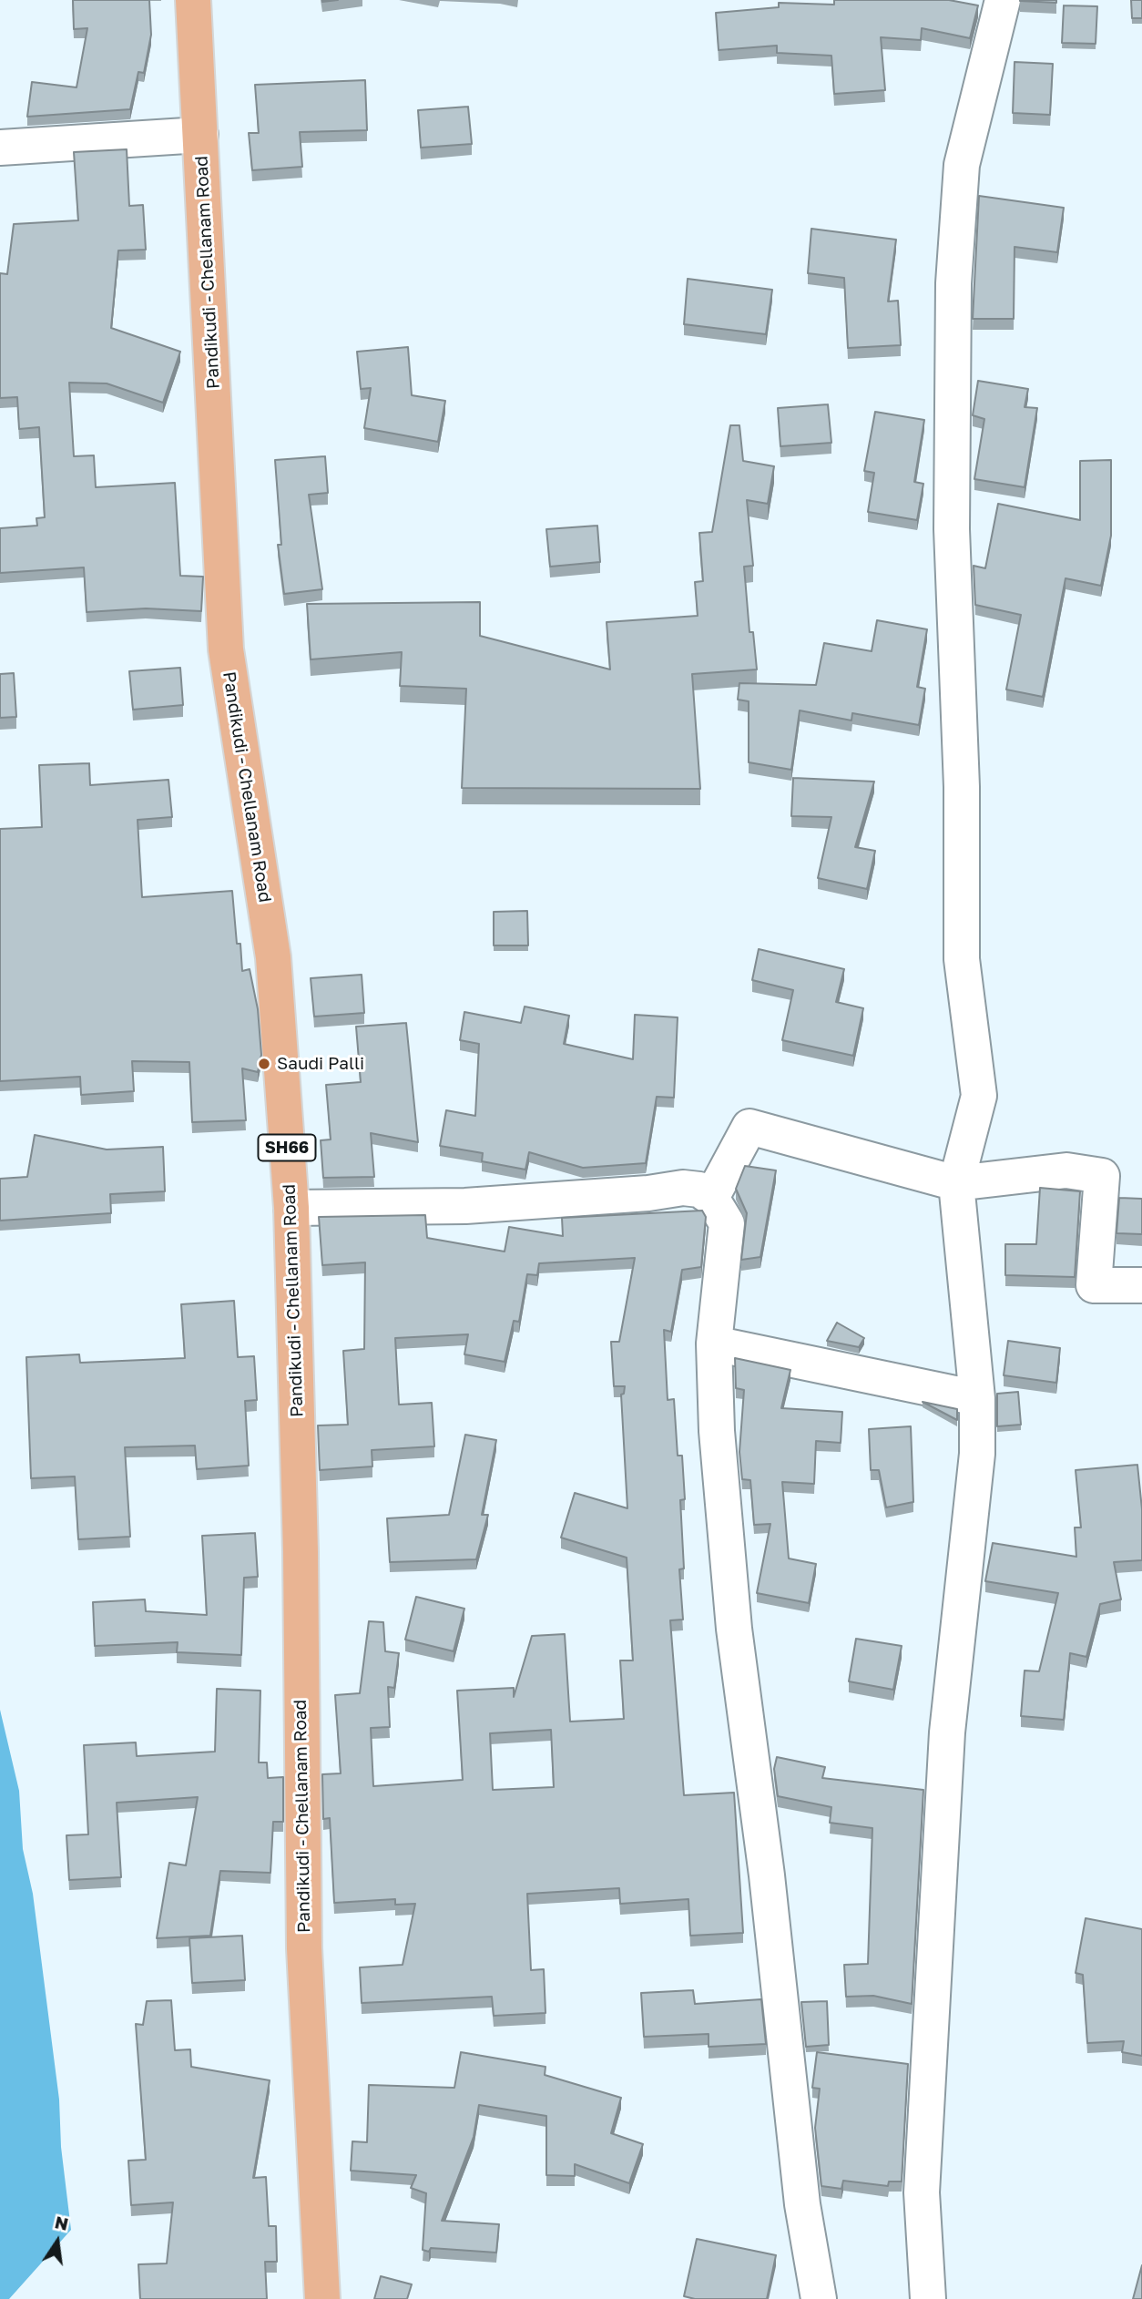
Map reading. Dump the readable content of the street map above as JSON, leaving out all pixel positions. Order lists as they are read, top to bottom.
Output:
{
  "streets": {
    "main road": ["Pandikudi - Chellanam Road", "SH66"]
  },
  "places": ["Saudi Palli"],
  "north": "top"
}
